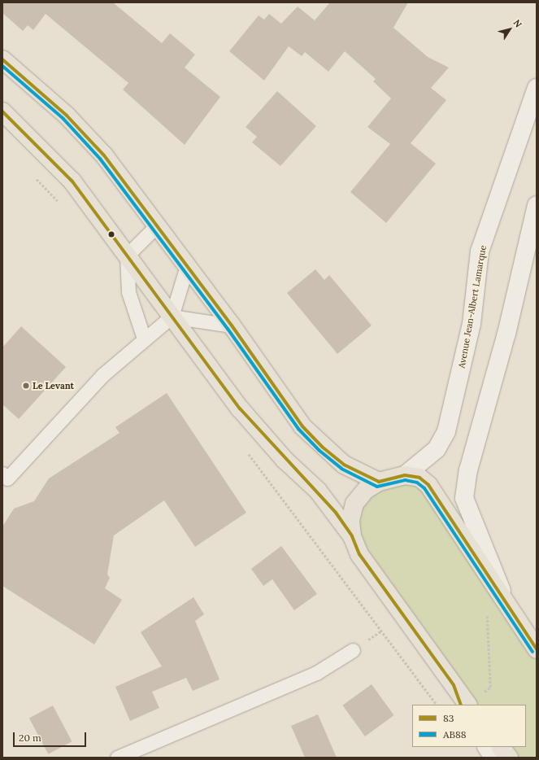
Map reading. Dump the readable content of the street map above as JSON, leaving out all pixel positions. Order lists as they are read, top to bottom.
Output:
{
  "streets": {
    "main road": ["Avenue Jean-Albert Lamarque"]
  },
  "places": ["Le Levant"],
  "lines": ["transit line 83", "transit line AB88"],
  "legend": ["83", "AB88"],
  "scale_bar": "20 m",
  "north": "top right"
}
